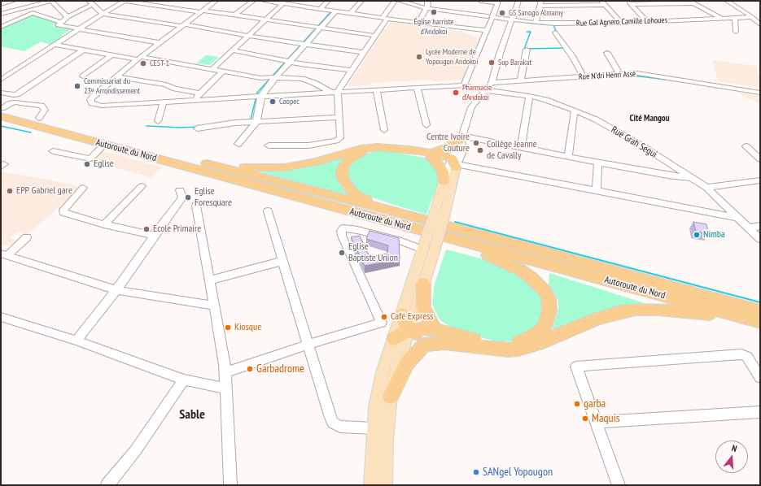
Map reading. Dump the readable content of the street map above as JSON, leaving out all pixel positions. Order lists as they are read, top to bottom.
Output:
{
  "streets": {
    "highway": ["Autoroute du Nord"],
    "street": ["Rue Gal Agnero Camille Lohoues", "Rue N’dri Henri Assé", "Rue Grah Segui"]
  },
  "districts": ["Cité Mangou", "Sable"],
  "places": [
    "Église harriste d'Andokoi",
    "GS Sanogo Almamy",
    "Lycée Moderne de Yopougon Andokoi",
    "Sup Barakat",
    "CEST-1",
    "Commissariat du 23ᵉ Arrondissement",
    "Pharmacie d’Andokoi",
    "Coopec",
    "Centre Ivoire Couture",
    "Collège Jeanne de Cavally",
    "Eglise",
    "EPP Gabriel gare",
    "Eglise Foresquare",
    "Ecole Primaire",
    "Nimba",
    "Eglise Baptiste Union",
    "Café Express",
    "Kiosque",
    "Garbadrome",
    "garba",
    "Maquis",
    "SANgel Yopougon"
  ],
  "north": "top"
}
